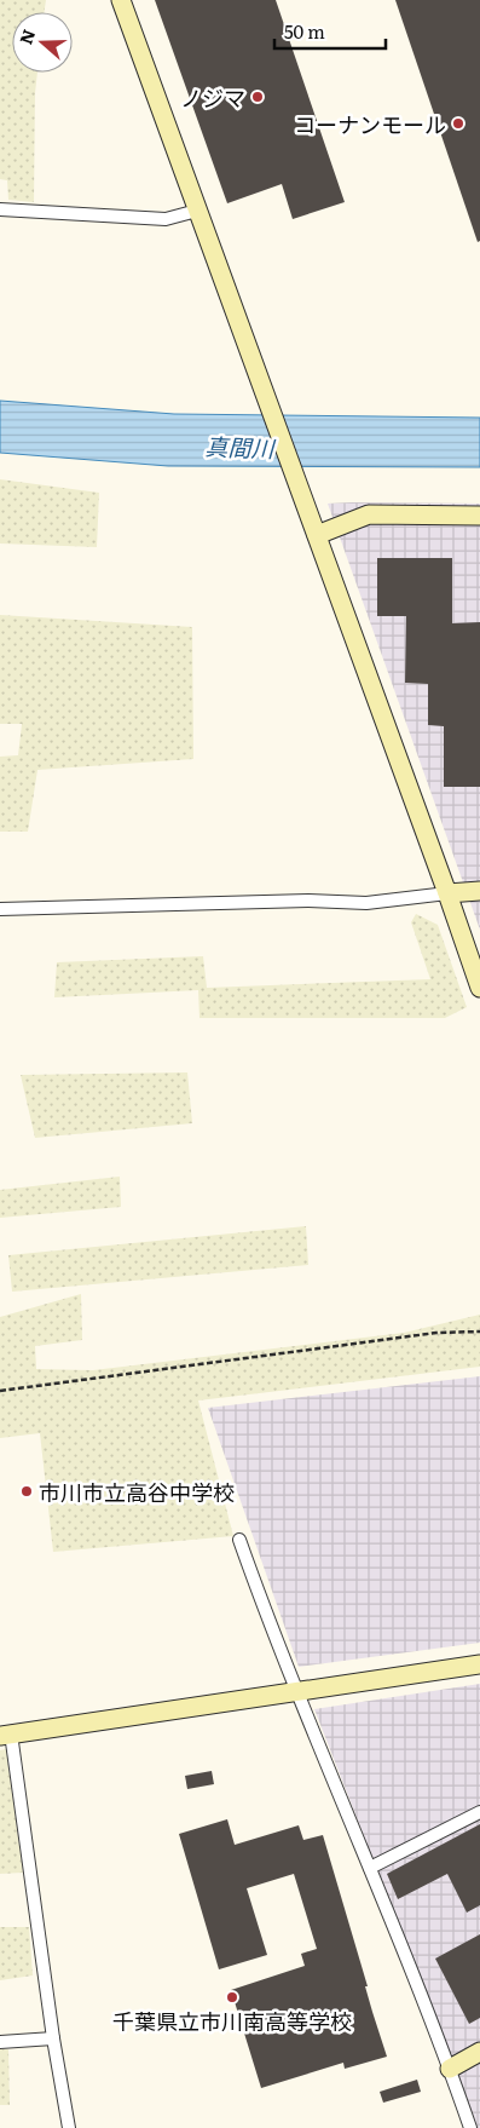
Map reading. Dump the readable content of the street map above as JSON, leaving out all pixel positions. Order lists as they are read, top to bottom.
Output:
{
  "water": ["真間川"],
  "places": [
    "ノジマ",
    "コーナンモール",
    "市川市立高谷中学校",
    "千葉県立市川南高等学校"
  ],
  "scale_bar": "50 m",
  "north": "left"
}
